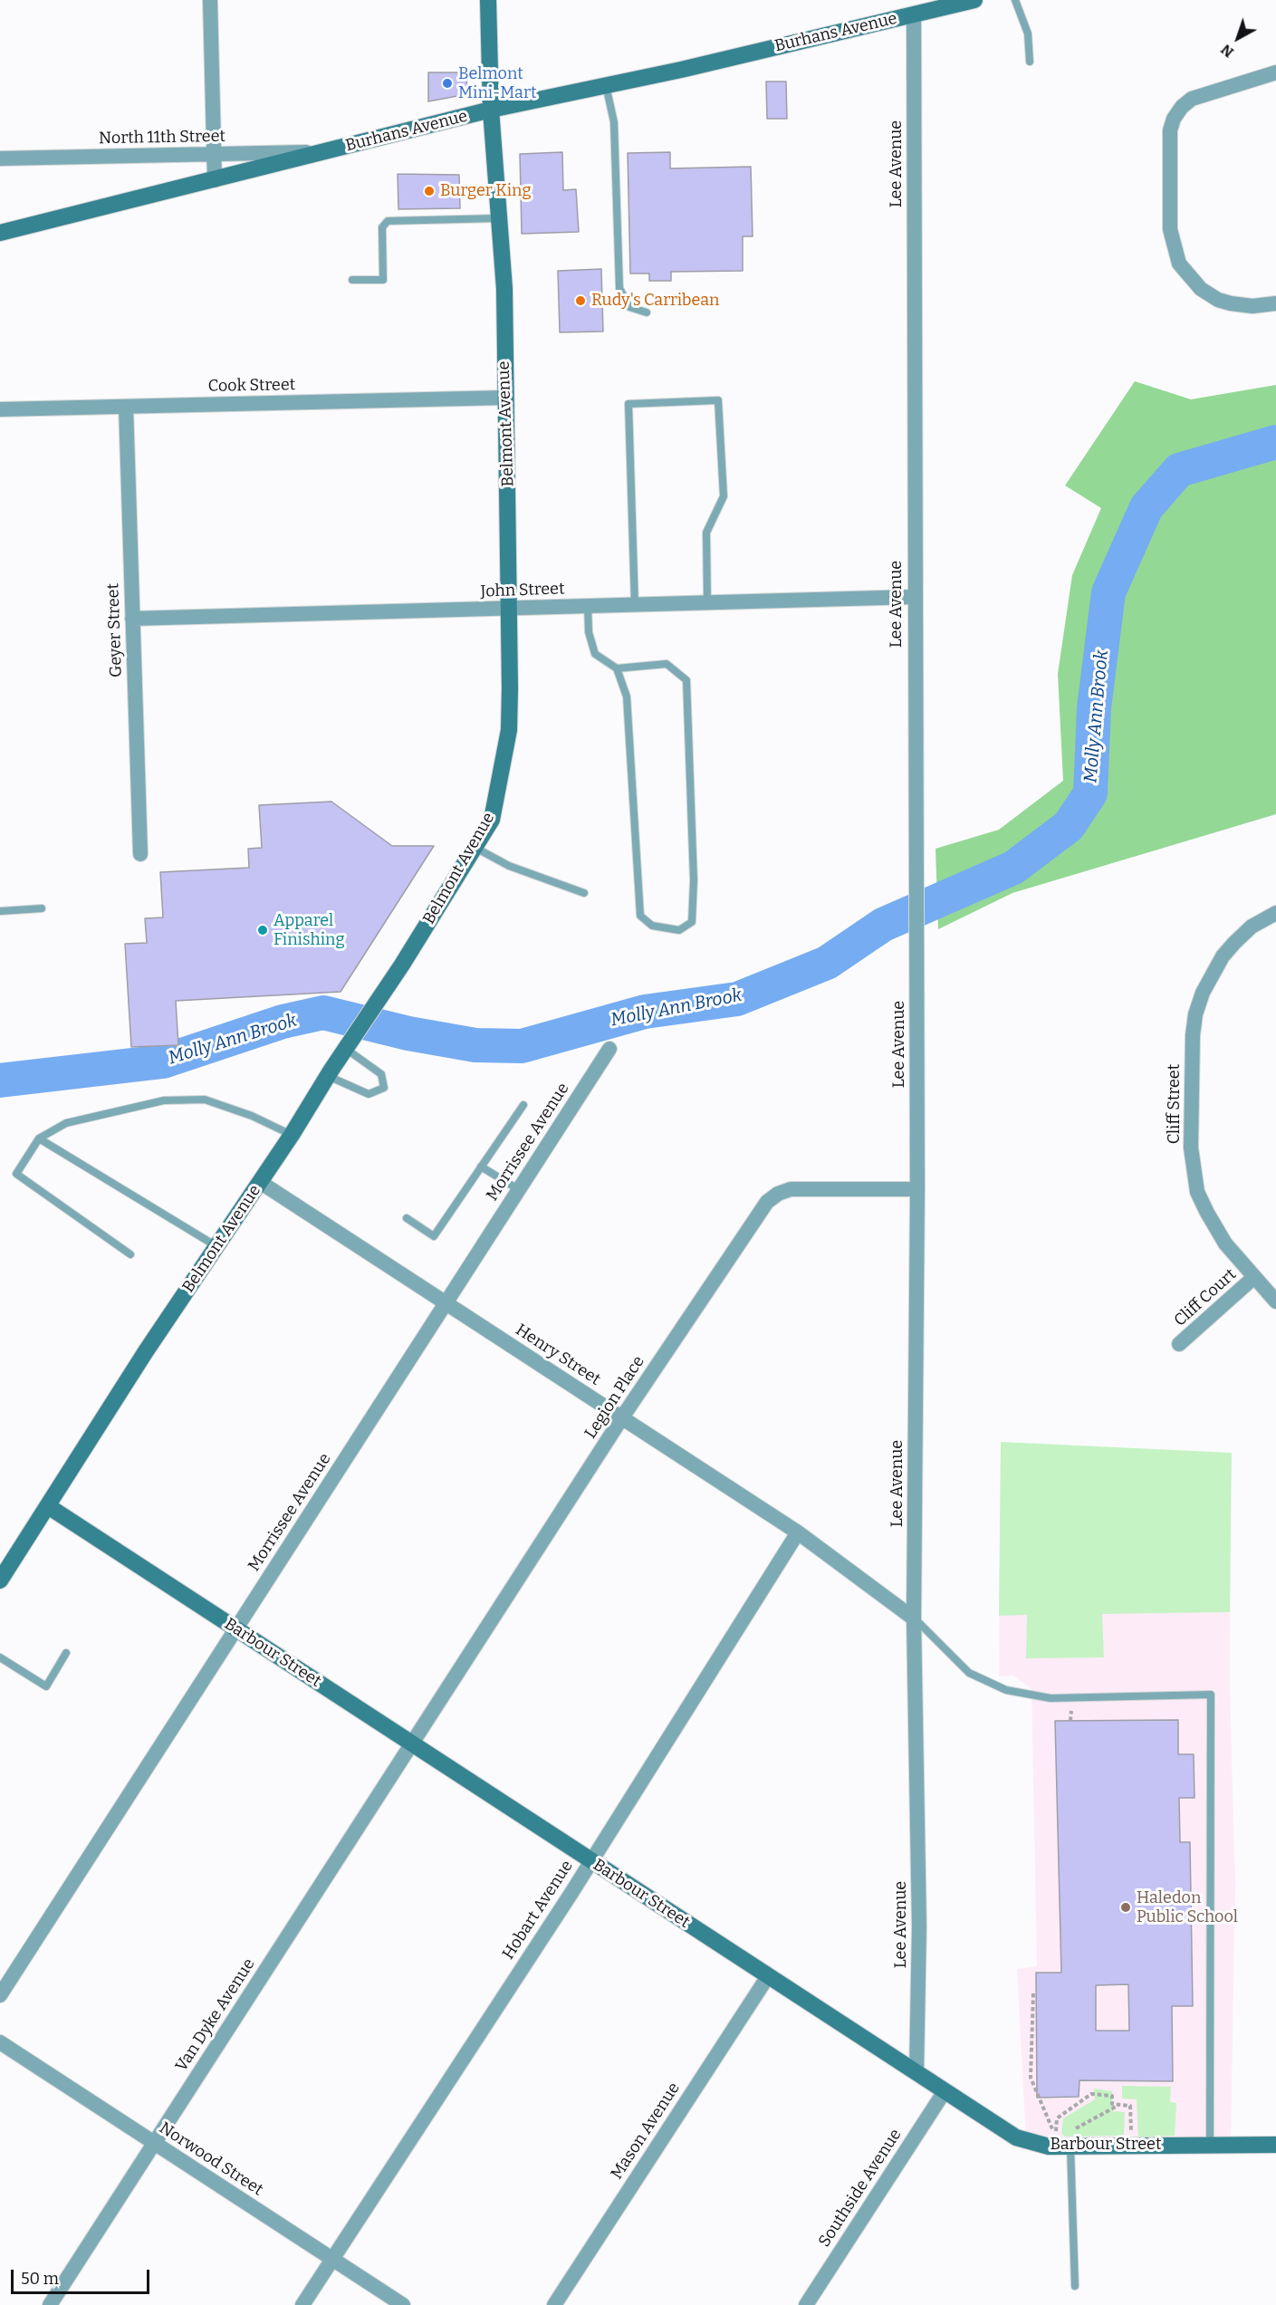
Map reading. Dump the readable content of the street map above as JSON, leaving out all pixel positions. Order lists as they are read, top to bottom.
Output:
{
  "streets": {
    "street": [
      "Burhans Avenue",
      "North 11th Street",
      "Lee Avenue",
      "Cook Street",
      "Belmont Avenue",
      "John Street",
      "Geyer Street",
      "Cliff Street",
      "Morrissee Avenue",
      "Cliff Court",
      "Henry Street",
      "Legion Place",
      "Barbour Street",
      "Hobart Avenue",
      "Van Dyke Avenue",
      "Mason Avenue",
      "Norwood Street",
      "Southside Avenue"
    ]
  },
  "crossings": [
    ["Burhans Avenue", "North 11th Street"],
    ["Burhans Avenue", "Lee Avenue"],
    ["Burhans Avenue", "Belmont Avenue"],
    ["Lee Avenue", "John Street"],
    ["Lee Avenue", "Henry Street"],
    ["Lee Avenue", "Legion Place"],
    ["Lee Avenue", "Barbour Street"],
    ["Cook Street", "Belmont Avenue"],
    ["Cook Street", "Geyer Street"],
    ["Belmont Avenue", "John Street"],
    ["Belmont Avenue", "Henry Street"],
    ["Belmont Avenue", "Barbour Street"],
    ["John Street", "Geyer Street"],
    ["Cliff Street", "Cliff Court"],
    ["Morrissee Avenue", "Henry Street"],
    ["Morrissee Avenue", "Barbour Street"],
    ["Henry Street", "Legion Place"],
    ["Henry Street", "Hobart Avenue"],
    ["Legion Place", "Barbour Street"],
    ["Legion Place", "Van Dyke Avenue"],
    ["Barbour Street", "Hobart Avenue"],
    ["Barbour Street", "Van Dyke Avenue"],
    ["Barbour Street", "Mason Avenue"],
    ["Barbour Street", "Southside Avenue"],
    ["Hobart Avenue", "Norwood Street"],
    ["Van Dyke Avenue", "Norwood Street"]
  ],
  "water": ["Molly Ann Brook"],
  "places": [
    "Belmont Mini-Mart",
    "Burger King",
    "Rudy's Carribean",
    "Apparel Finishing",
    "Haledon Public School"
  ],
  "scale_bar": "50 m",
  "north": "bottom left"
}
